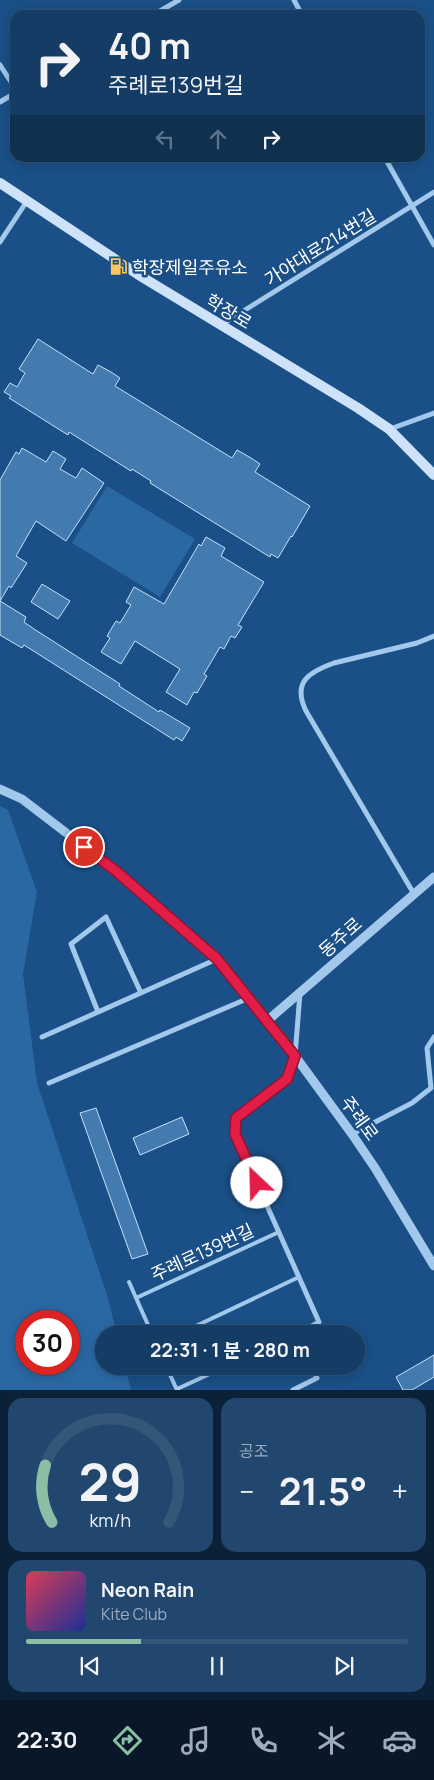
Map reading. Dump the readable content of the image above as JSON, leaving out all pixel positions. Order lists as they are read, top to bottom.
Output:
{
  "streets": {
    "main road": ["학장로"],
    "street": [
      "가야대로214번길",
      "동주로",
      "주례로",
      "주례로139번길"
    ]
  },
  "crossings": [
    ["가야대로214번길", "학장로"],
    ["동주로", "주례로"],
    ["동주로", "주례로139번길"],
    ["주례로", "주례로139번길"]
  ],
  "places": {
    "fuel station": ["학장제일주유소"]
  },
  "page": {
    "turn": ["40 m", "주례로139번길"],
    "limit": "30",
    "trip": "22:31 · 1 분 · 280 m",
    "tile": "공조",
    "heat": ["−", "21.5°", "+"],
    "song": ["Neon Rain", "Kite Club"],
    "tabs": "22:30",
    "gauge": ["29", "km/h"]
  }
}
